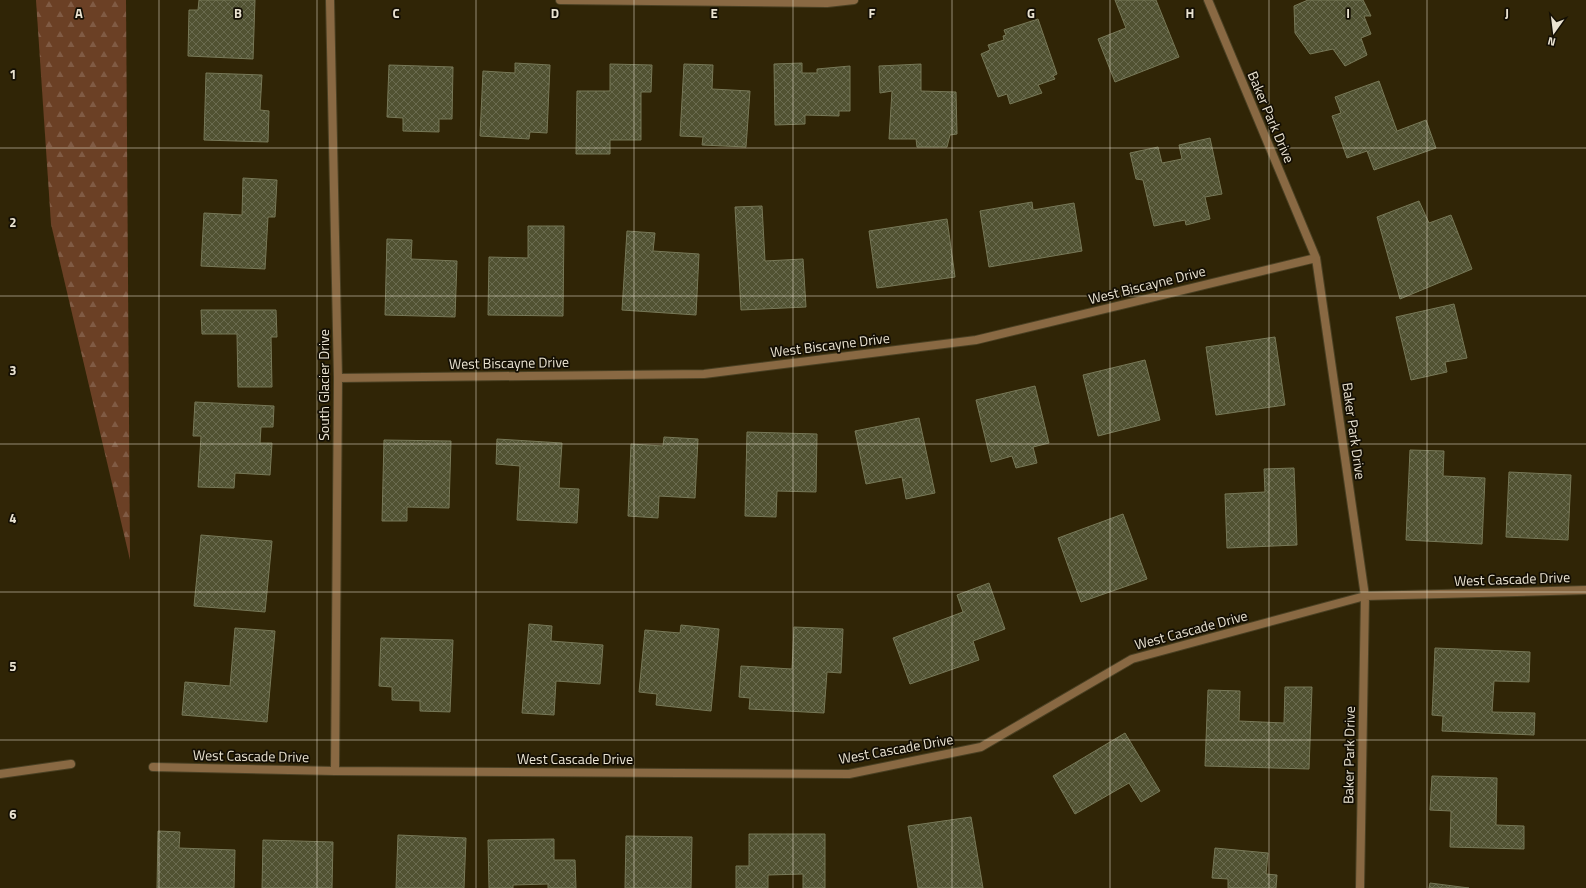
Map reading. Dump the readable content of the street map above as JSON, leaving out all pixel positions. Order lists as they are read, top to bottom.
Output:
{
  "streets": {
    "street": [
      "Baker Park Drive",
      "West Biscayne Drive",
      "South Glacier Drive",
      "West Cascade Drive"
    ]
  },
  "crossings": [
    ["Baker Park Drive", "West Biscayne Drive"],
    ["Baker Park Drive", "West Cascade Drive"],
    ["West Biscayne Drive", "South Glacier Drive"],
    ["South Glacier Drive", "West Cascade Drive"]
  ],
  "north": "bottom",
  "grid": {
    "columns": [
      "A",
      "B",
      "C",
      "D",
      "E",
      "F",
      "G",
      "H",
      "I",
      "J"
    ],
    "rows": [
      "1",
      "2",
      "3",
      "4",
      "5",
      "6"
    ]
  }
}
